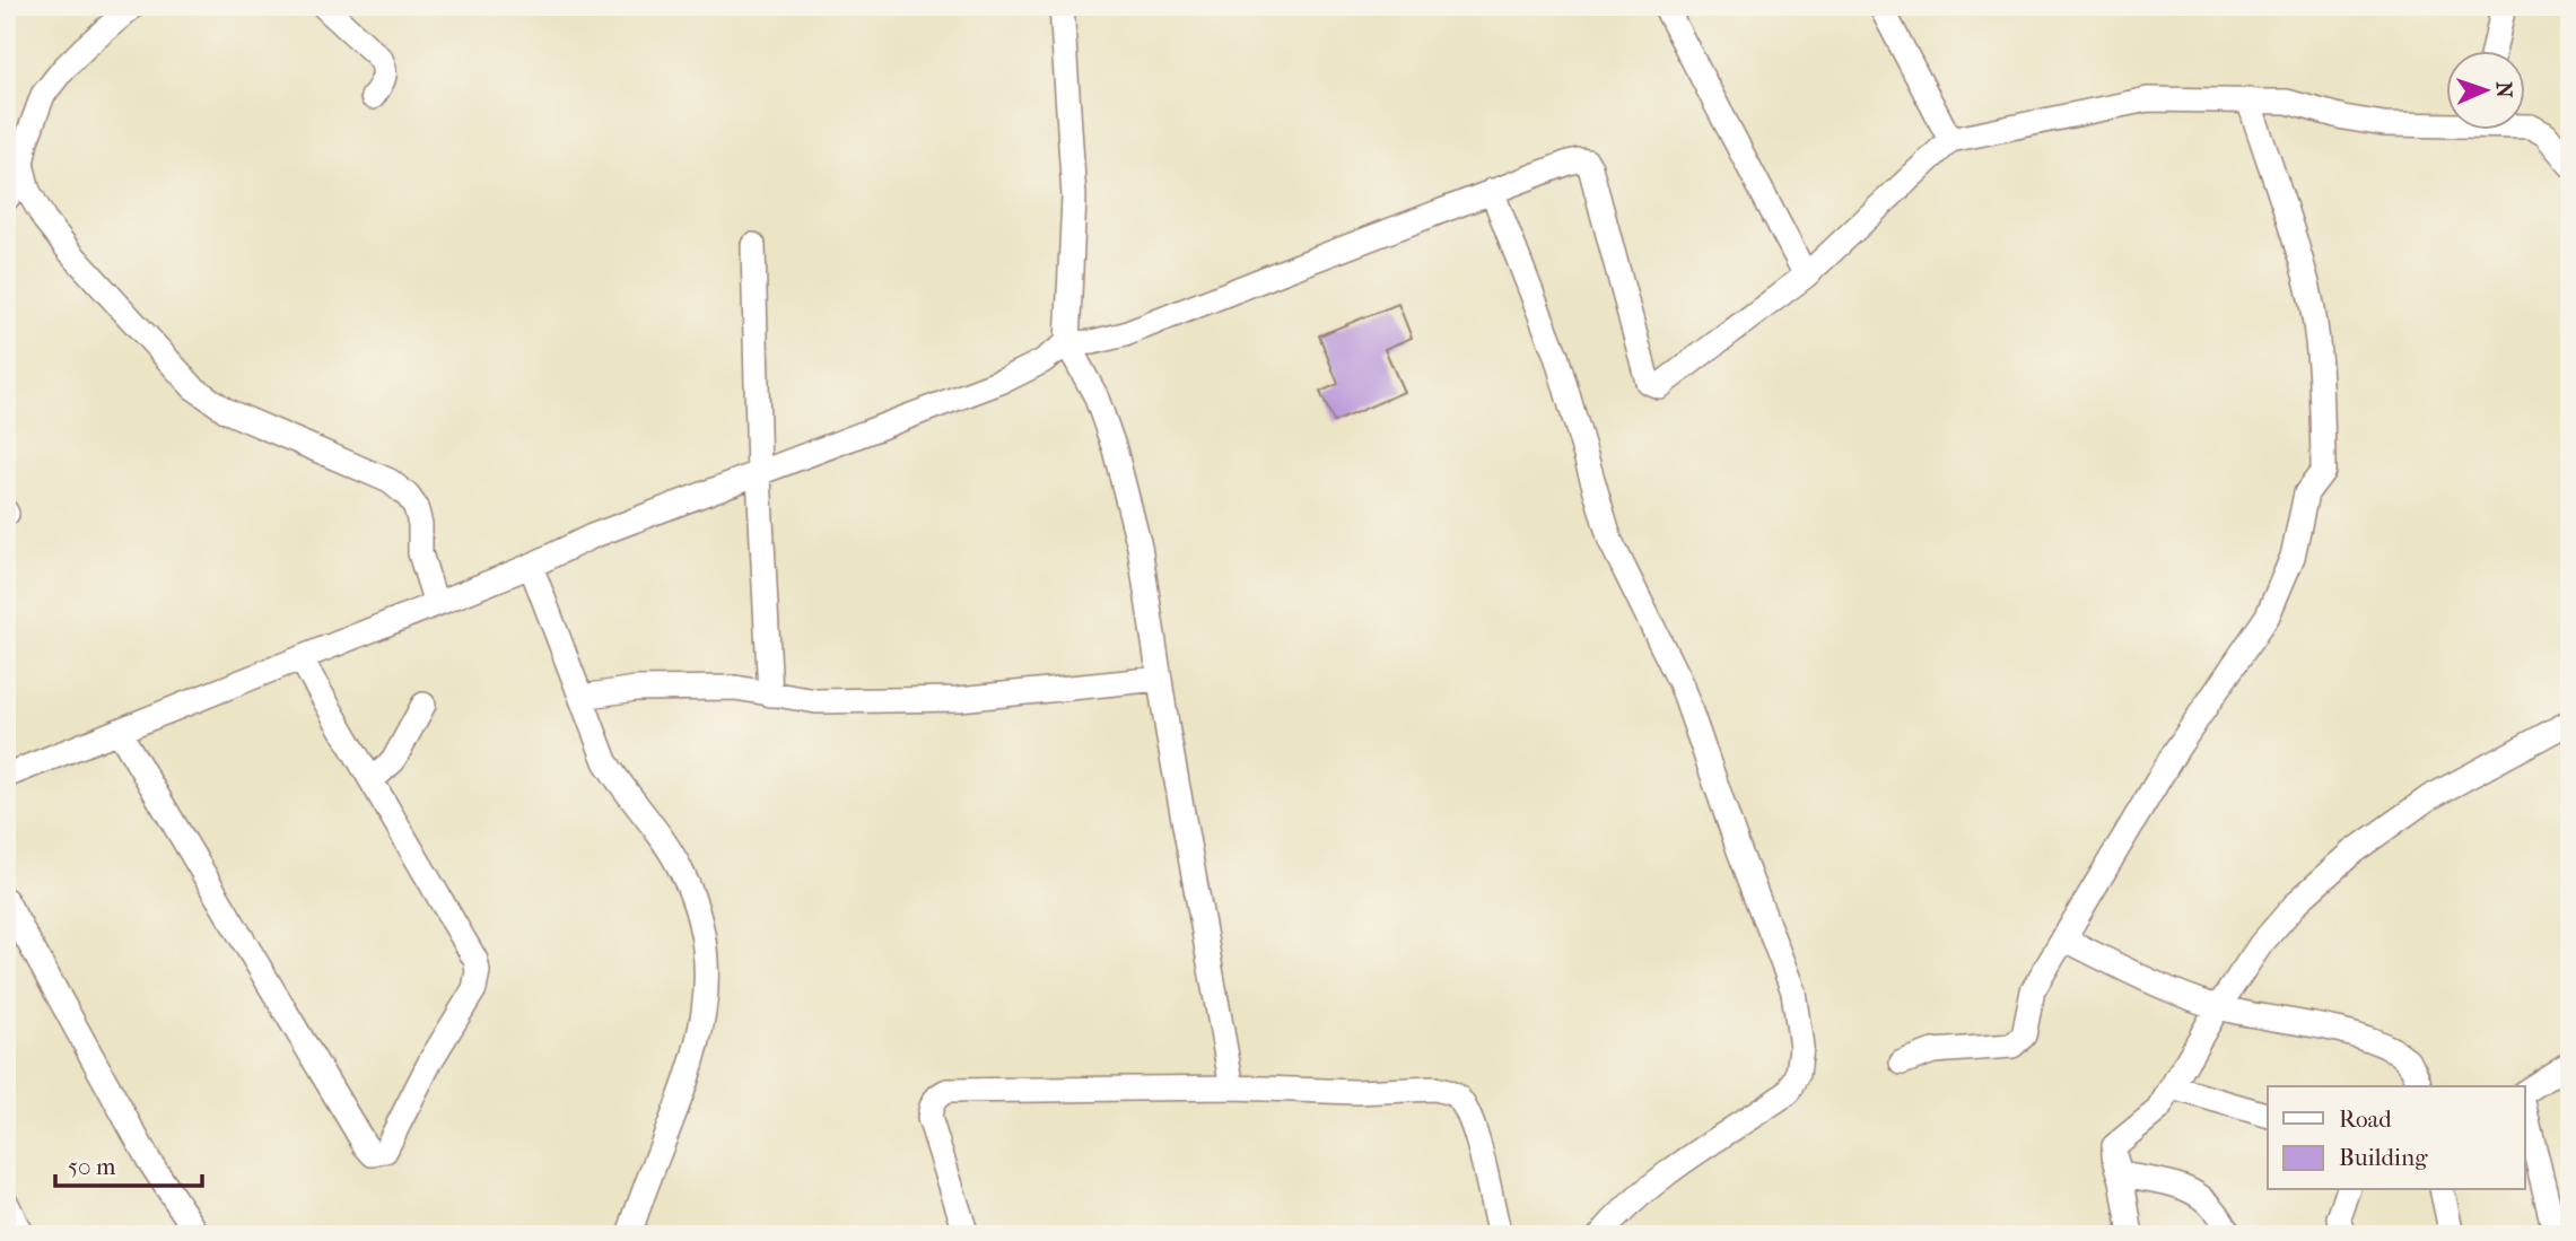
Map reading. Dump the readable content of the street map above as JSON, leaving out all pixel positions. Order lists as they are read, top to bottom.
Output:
{
  "legend": ["Road", "Building"],
  "scale_bar": "50 m",
  "north": "right"
}
